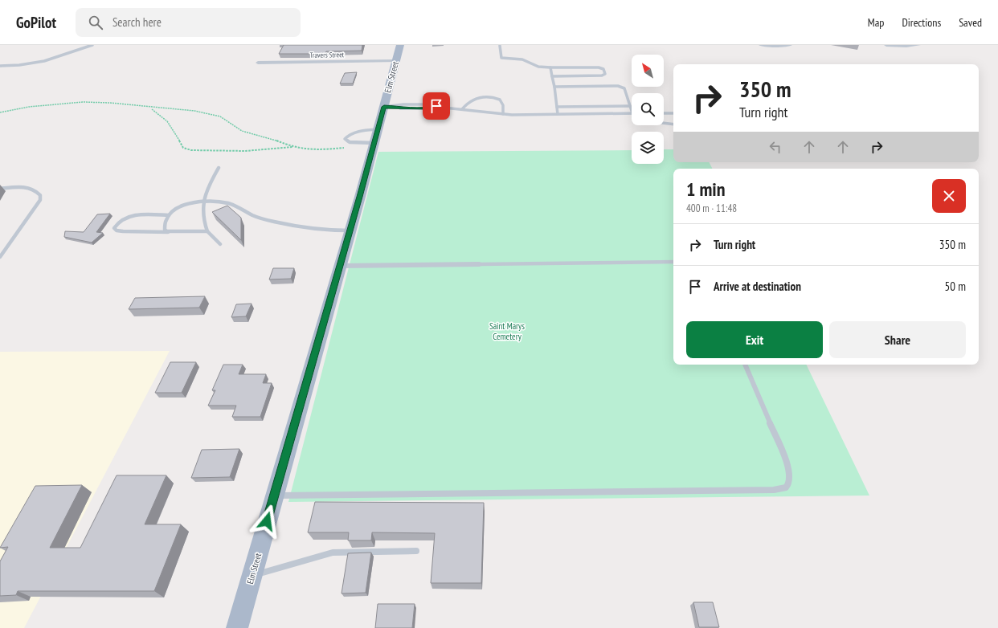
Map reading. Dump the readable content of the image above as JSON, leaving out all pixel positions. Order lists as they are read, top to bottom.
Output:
{
  "streets": {
    "main road": ["Elm Street"],
    "street": ["Travers Street"]
  },
  "crossings": [
    ["Travers Street", "Elm Street"]
  ],
  "parks": ["Saint Marys Cemetery"],
  "north": "top left",
  "page": {
    "header": "GoPilot",
    "search": "Search here",
    "nav": ["Map", "Directions", "Saved"],
    "turn": ["350 m", "Turn right"],
    "heading": ["1 min", "400 m · 11:48"],
    "list": [
      {
        "name": "Turn right",
        "value": "350 m"
      },
      {
        "name": "Arrive at destination",
        "value": "50 m"
      }
    ],
    "buttons": ["Exit", "Share"]
  }
}
